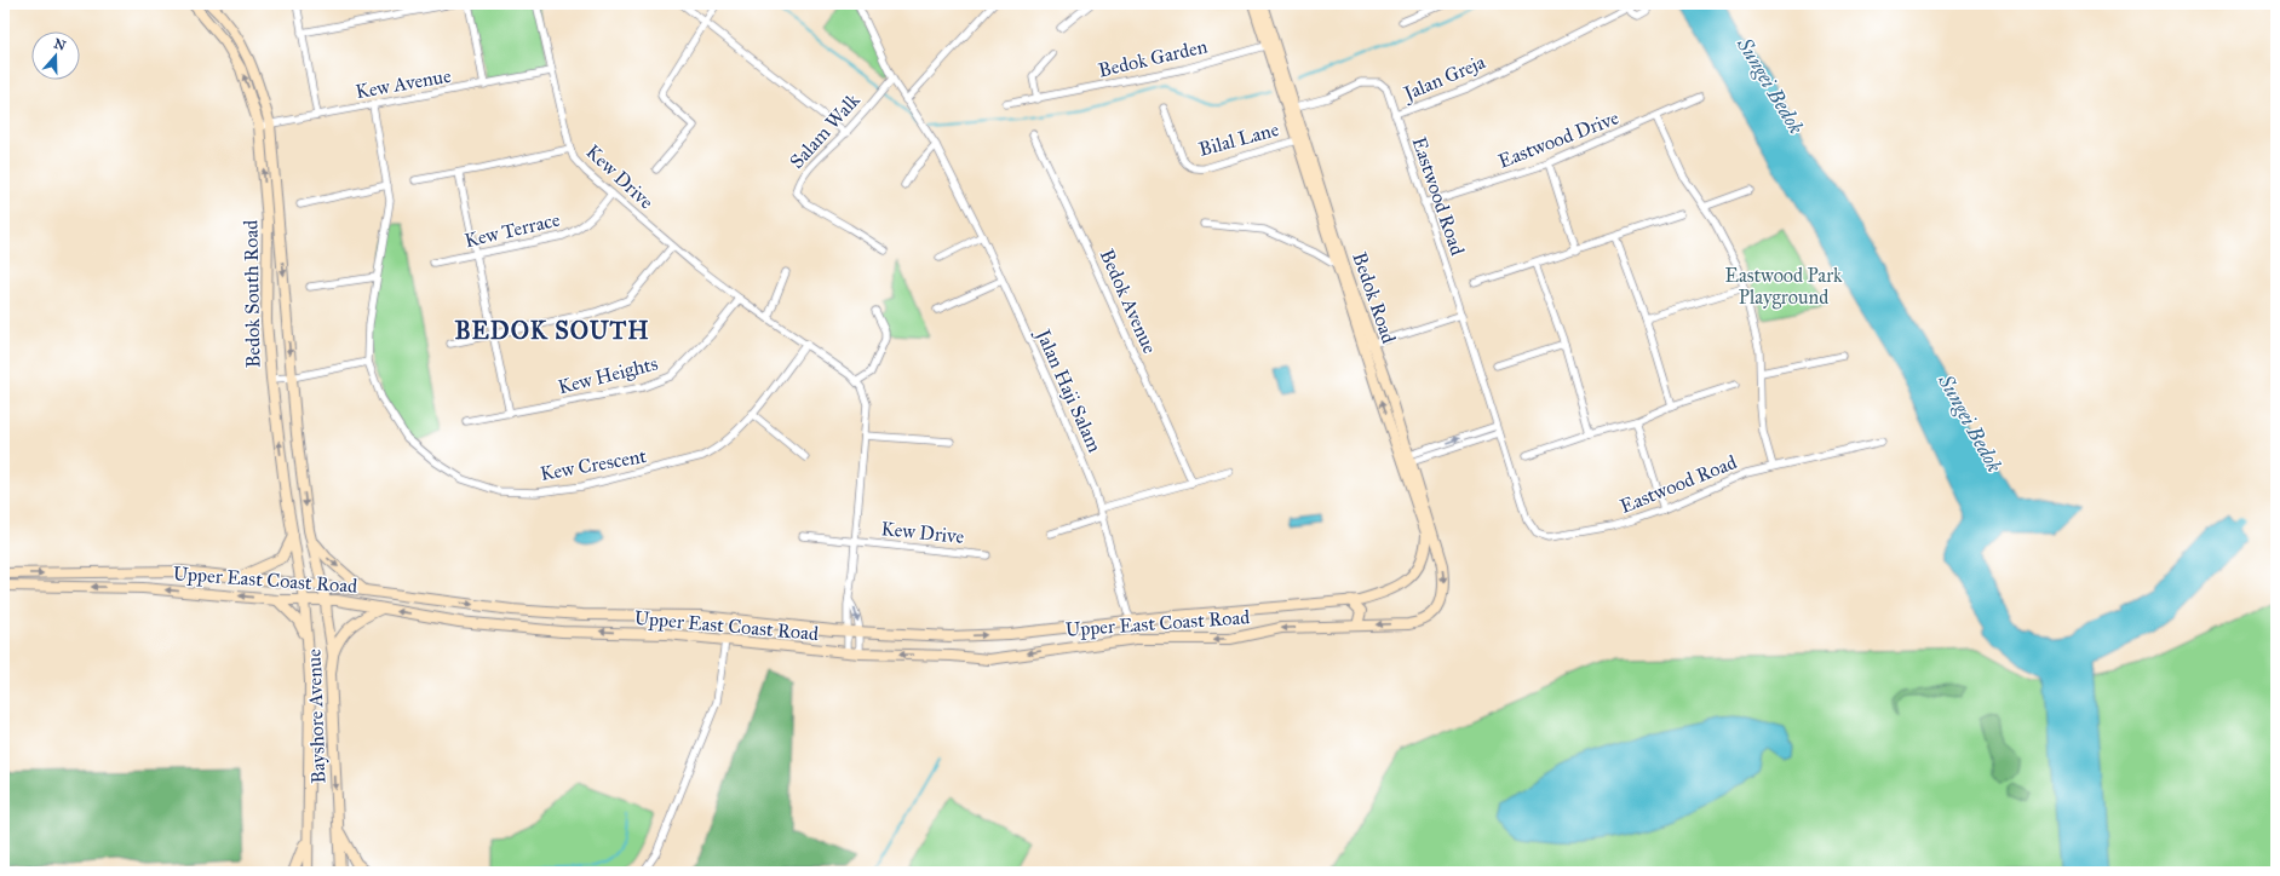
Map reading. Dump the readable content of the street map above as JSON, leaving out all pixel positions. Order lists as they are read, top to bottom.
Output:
{
  "streets": {
    "main road": [
      "Bedok South Road",
      "Bedok Road",
      "Upper East Coast Road",
      "Bayshore Avenue"
    ],
    "street": [
      "Bedok Garden",
      "Jalan Greja",
      "Kew Avenue",
      "Salam Walk",
      "Bilal Lane",
      "Eastwood Drive",
      "Kew Drive",
      "Eastwood Road",
      "Kew Terrace",
      "Bedok Avenue",
      "Kew Heights",
      "Jalan Haji Salam",
      "Kew Crescent"
    ]
  },
  "crossings": [
    ["Bedok Garden", "Bedok Road"],
    ["Jalan Greja", "Eastwood Road"],
    ["Jalan Greja", "Bedok Road"],
    ["Kew Avenue", "Kew Drive"],
    ["Kew Avenue", "Bedok South Road"],
    ["Kew Avenue", "Kew Crescent"],
    ["Salam Walk", "Jalan Haji Salam"],
    ["Bilal Lane", "Bedok Road"],
    ["Eastwood Drive", "Eastwood Road"],
    ["Kew Drive", "Kew Terrace"],
    ["Kew Drive", "Kew Heights"],
    ["Kew Drive", "Kew Crescent"],
    ["Kew Drive", "Upper East Coast Road"],
    ["Bedok South Road", "Upper East Coast Road"],
    ["Bedok South Road", "Bayshore Avenue"],
    ["Bedok Road", "Upper East Coast Road"],
    ["Jalan Haji Salam", "Upper East Coast Road"],
    ["Upper East Coast Road", "Bayshore Avenue"]
  ],
  "districts": ["BEDOK SOUTH"],
  "water": ["Sungei Bedok"],
  "parks": ["Eastwood Park Playground"],
  "north": "top"
}
